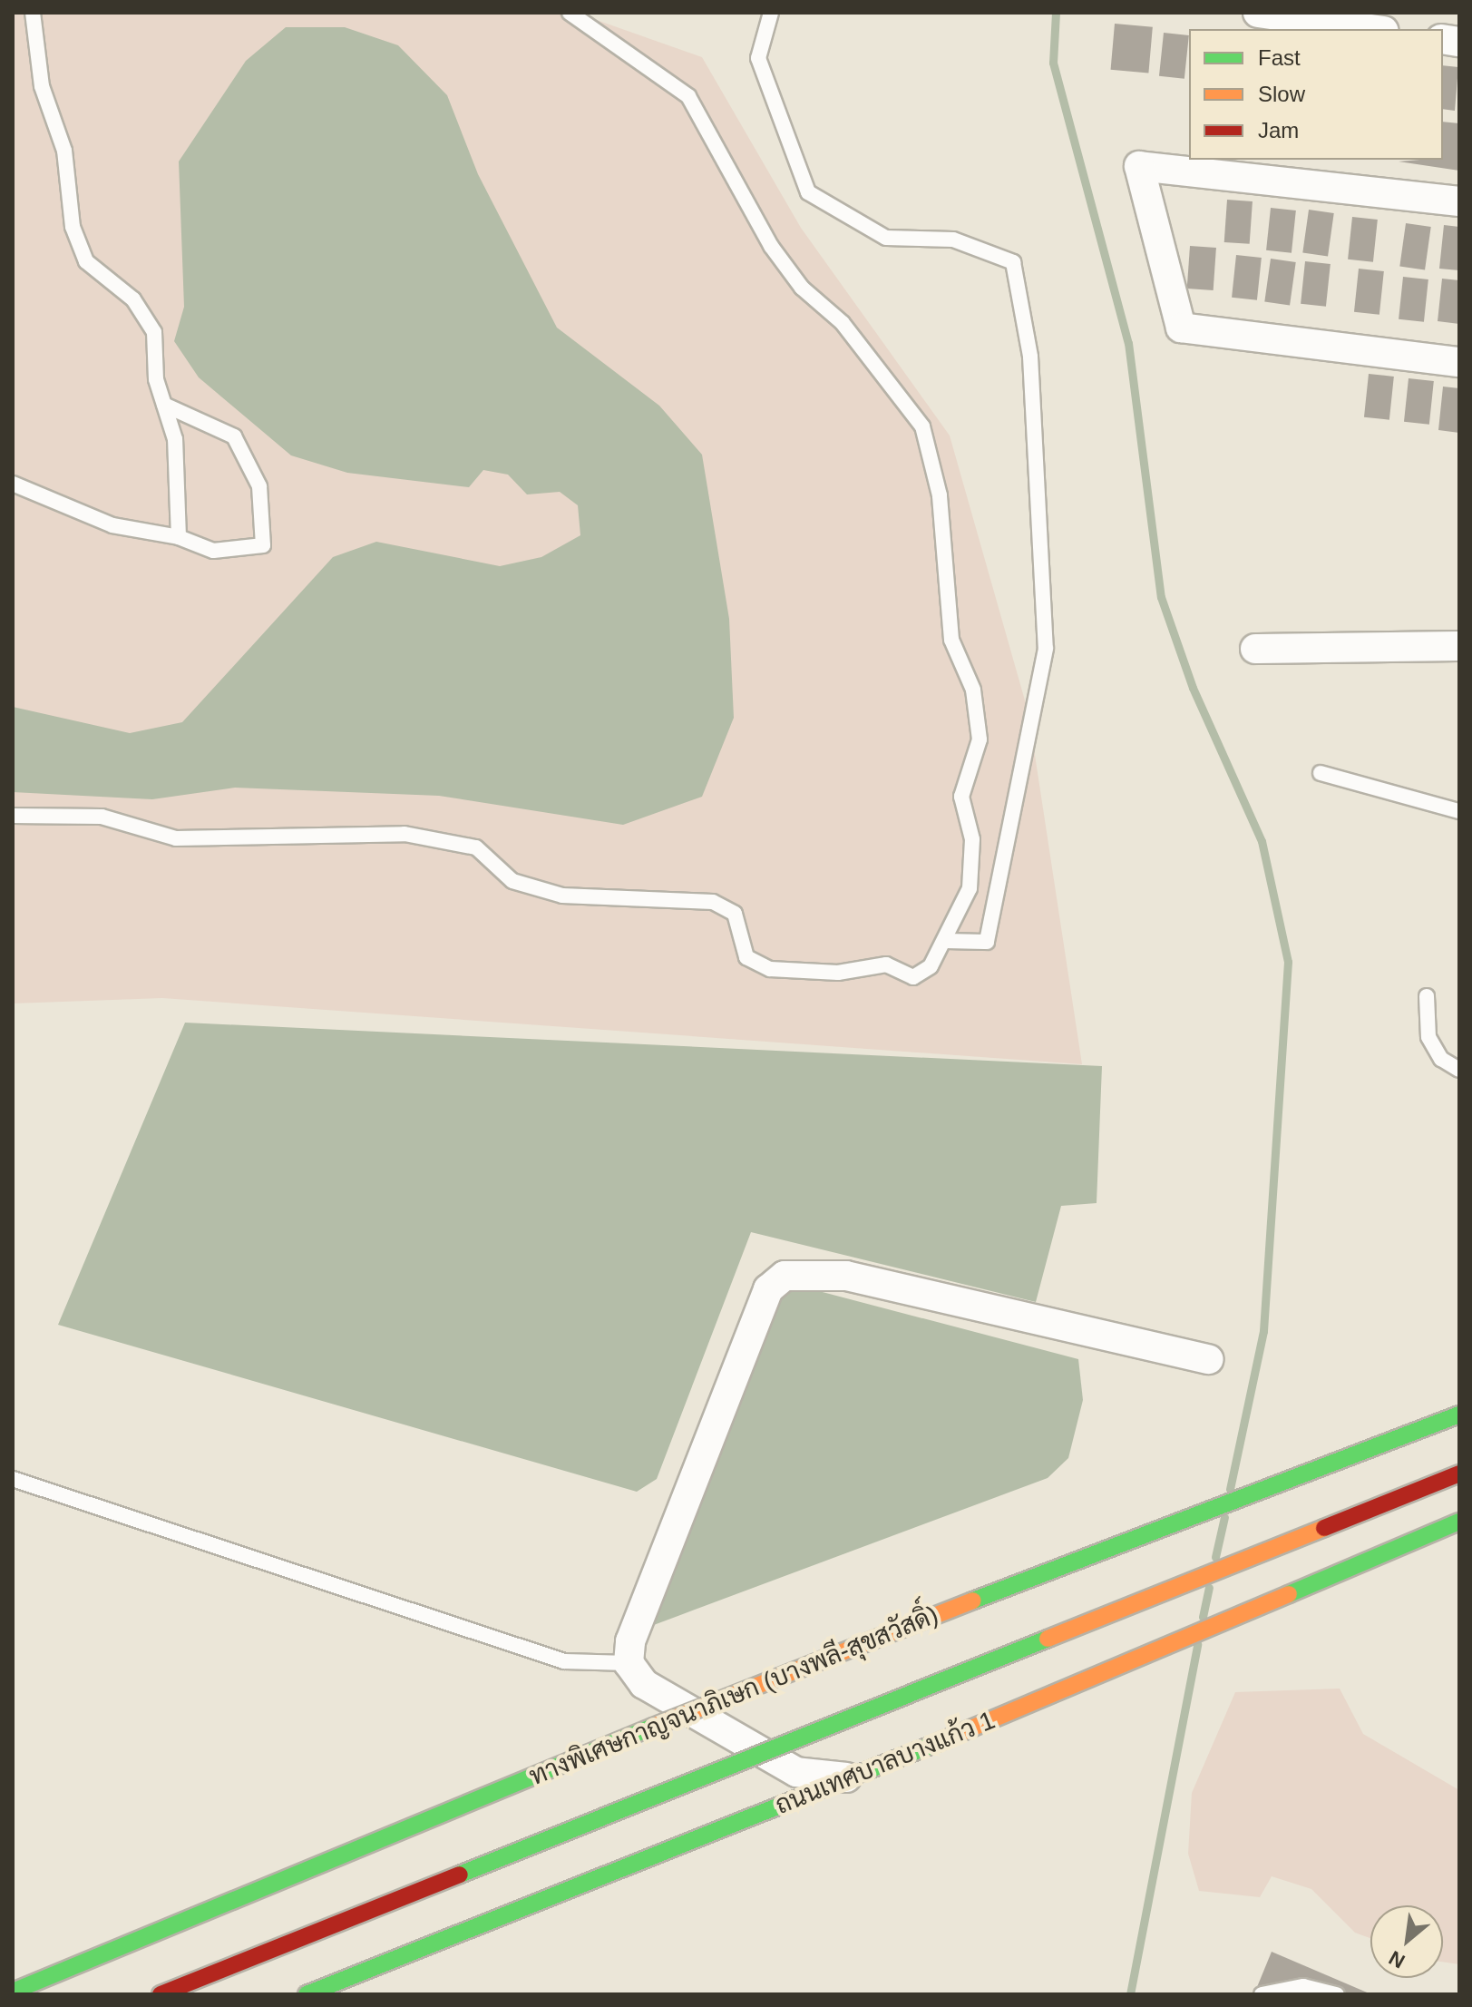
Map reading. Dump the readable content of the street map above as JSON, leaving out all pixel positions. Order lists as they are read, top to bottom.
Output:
{
  "streets": {
    "main road": ["ทางพิเศษกาญจนาภิเษก (บางพลี-สุขสวัสดิ์)", "ถนนเทศบาลบางแก้ว 1"]
  },
  "legend": ["Fast", "Slow", "Jam"],
  "north": "bottom left"
}
